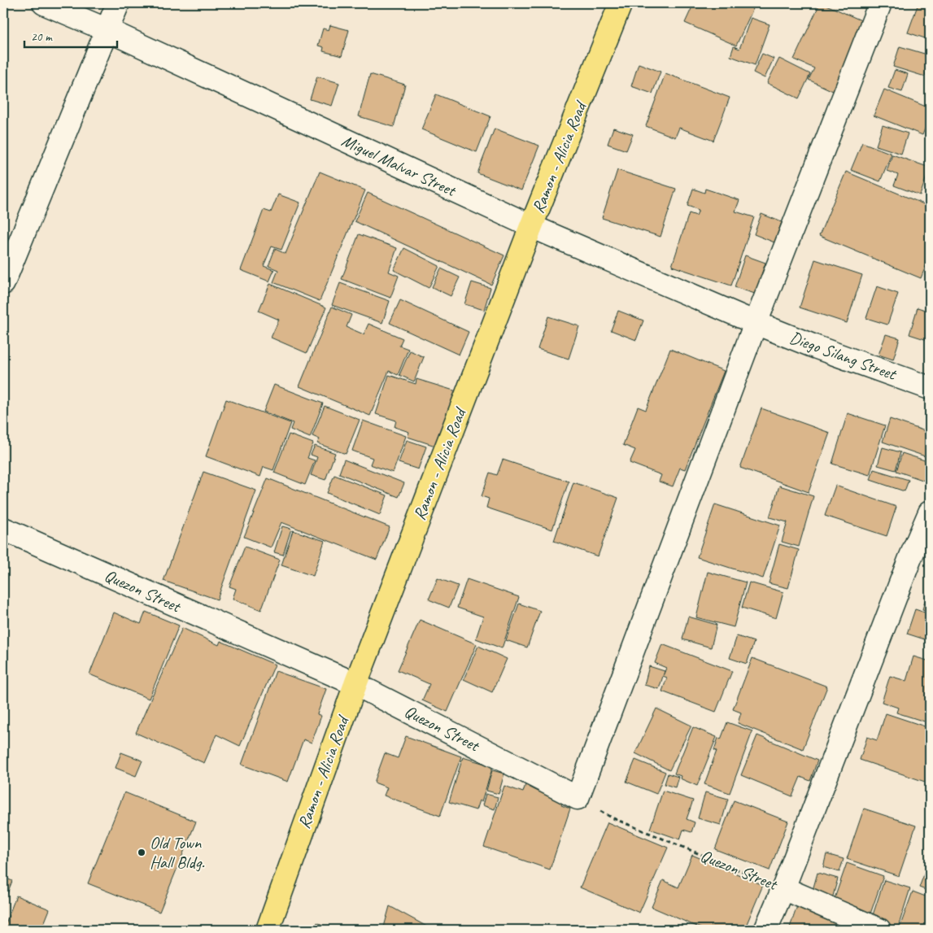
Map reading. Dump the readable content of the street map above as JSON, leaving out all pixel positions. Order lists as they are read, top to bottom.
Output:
{
  "streets": {
    "main road": ["Ramon - Alicia Road"],
    "street": ["Miguel Malvar Street", "Diego Silang Street", "Quezon Street"]
  },
  "crossings": [
    ["Ramon - Alicia Road", "Miguel Malvar Street"],
    ["Ramon - Alicia Road", "Quezon Street"],
    ["Miguel Malvar Street", "Diego Silang Street"]
  ],
  "places": ["Old Town Hall Bldg."],
  "scale_bar": "20 m"
}
